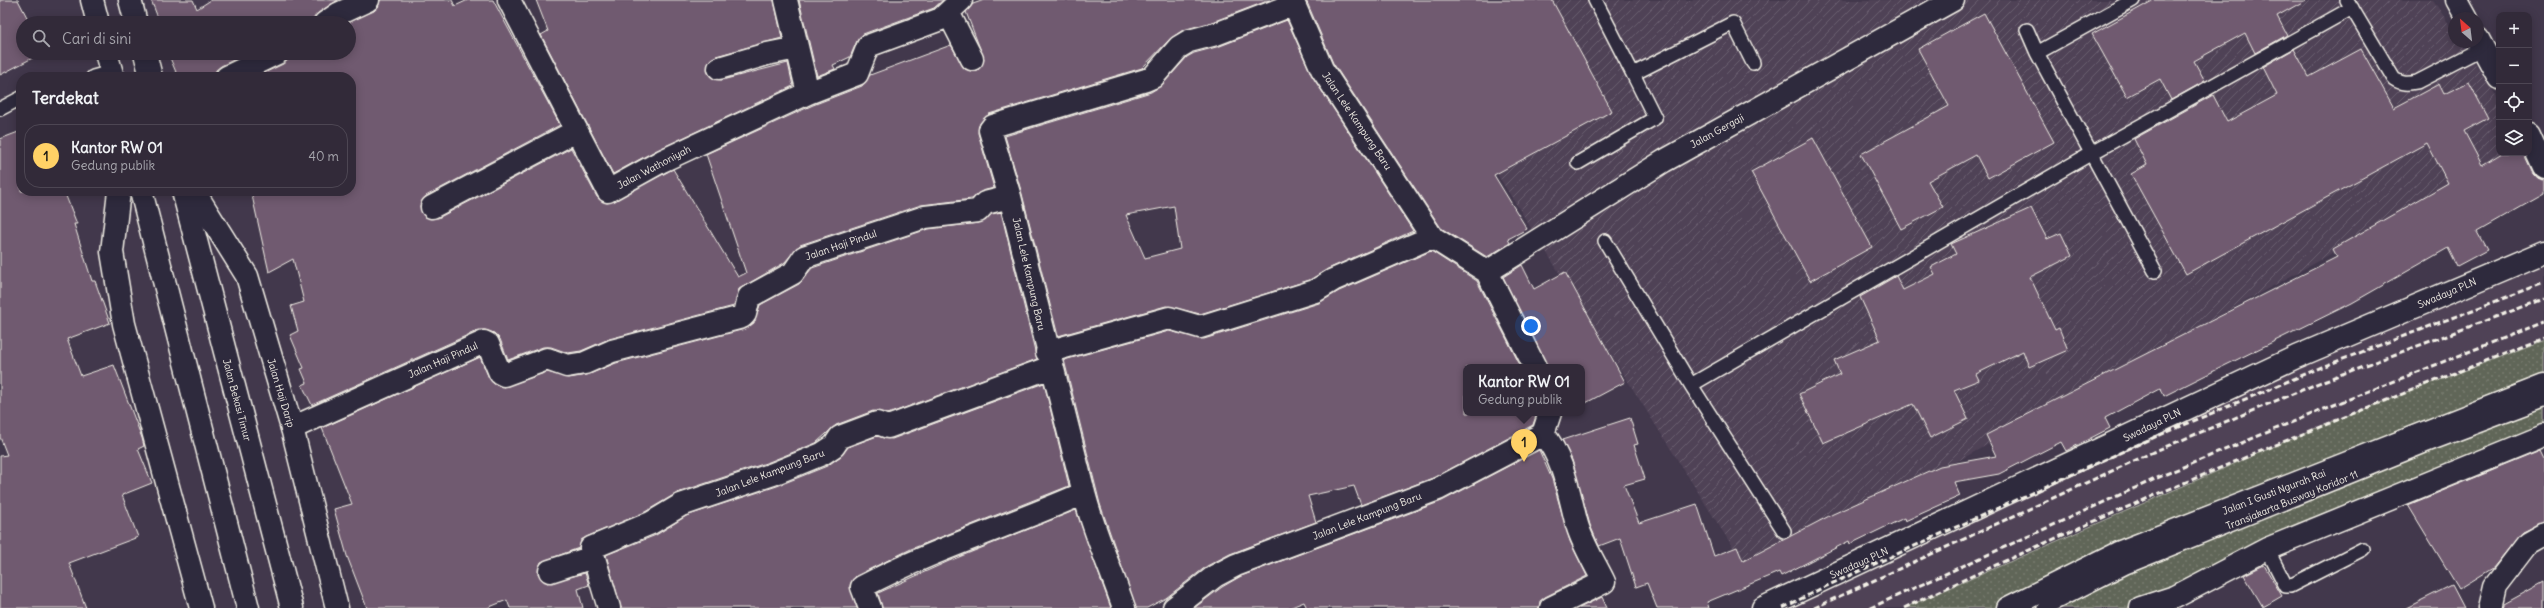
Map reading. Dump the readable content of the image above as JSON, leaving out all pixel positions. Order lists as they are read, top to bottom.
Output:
{
  "streets": {
    "street": [
      "Jalan Lele Kampung Baru",
      "Jalan Gergaji",
      "Jalan Wathoniyah",
      "Jalan Haji Pindul",
      "Swadaya PLN",
      "Jalan Haji Darip",
      "Jalan Bekasi Timur",
      "Jalan I Gusti Ngurah Rai"
    ],
    "lane": ["Transjakarta Busway Koridor 11"]
  },
  "crossings": [
    ["Jalan Lele Kampung Baru", "Jalan Gergaji"],
    ["Jalan Lele Kampung Baru", "Jalan Haji Pindul"],
    ["Jalan Haji Pindul", "Jalan Haji Darip"]
  ],
  "north": "top left",
  "page": {
    "map_buttons": ["+", "−"],
    "search": "Cari di sini",
    "heading": "Terdekat",
    "list": [
      {
        "mark": "1",
        "name": "Kantor RW 01",
        "note": "Gedung publik",
        "value": "40 m"
      }
    ],
    "popup": ["Kantor RW 01", "Gedung publik"],
    "pins": "1"
  }
}
